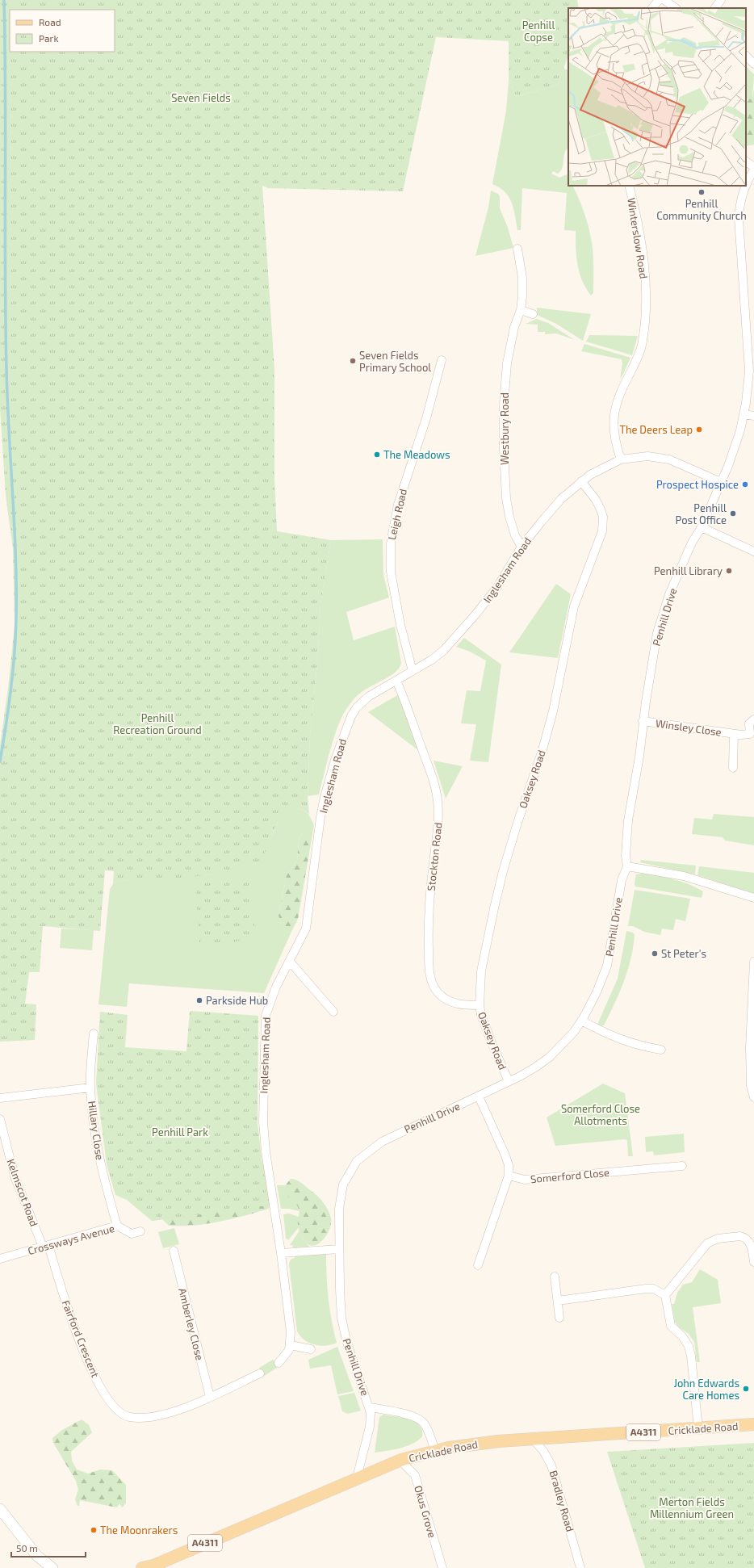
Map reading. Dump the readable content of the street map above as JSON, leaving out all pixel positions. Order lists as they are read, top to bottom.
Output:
{
  "streets": {
    "main road": ["Cricklade Road", "A4311"],
    "street": [
      "Winterslow Road",
      "Westbury Road",
      "Leigh Road",
      "Inglesham Road",
      "Penhill Drive",
      "Winsley Close",
      "Oaksey Road",
      "Stockton Road",
      "Hillary Close",
      "Somerford Close",
      "Kelmscot Road",
      "Crossways Avenue",
      "Amberley Close",
      "Fairford Crescent",
      "Bradley Road",
      "Okus Grove"
    ]
  },
  "crossings": [
    ["Winterslow Road", "Inglesham Road"],
    ["Westbury Road", "Inglesham Road"],
    ["Leigh Road", "Inglesham Road"],
    ["Inglesham Road", "Penhill Drive"],
    ["Inglesham Road", "Oaksey Road"],
    ["Inglesham Road", "Stockton Road"],
    ["Penhill Drive", "Winsley Close"],
    ["Penhill Drive", "Oaksey Road"],
    ["Penhill Drive", "Cricklade Road"],
    ["Oaksey Road", "Stockton Road"],
    ["Hillary Close", "Crossways Avenue"],
    ["Kelmscot Road", "Crossways Avenue"],
    ["Kelmscot Road", "Fairford Crescent"],
    ["Crossways Avenue", "Fairford Crescent"],
    ["Amberley Close", "Fairford Crescent"],
    ["Cricklade Road", "Bradley Road"],
    ["Cricklade Road", "Okus Grove"]
  ],
  "parks": [
    "Penhill Copse",
    "Seven Fields",
    "Penhill Recreation Ground",
    "Somerford Close Allotments",
    "Penhill Park",
    "Merton Fields Millennium Green"
  ],
  "places": [
    "Penhill Community Church",
    "Seven Fields Primary School",
    "The Deers Leap",
    "The Meadows",
    "Prospect Hospice",
    "Penhill Post Office",
    "Penhill Library",
    "St Peter's",
    "Parkside Hub",
    "John Edwards Care Homes",
    "The Moonrakers"
  ],
  "legend": ["Road", "Park"],
  "scale_bar": "50 m"
}
